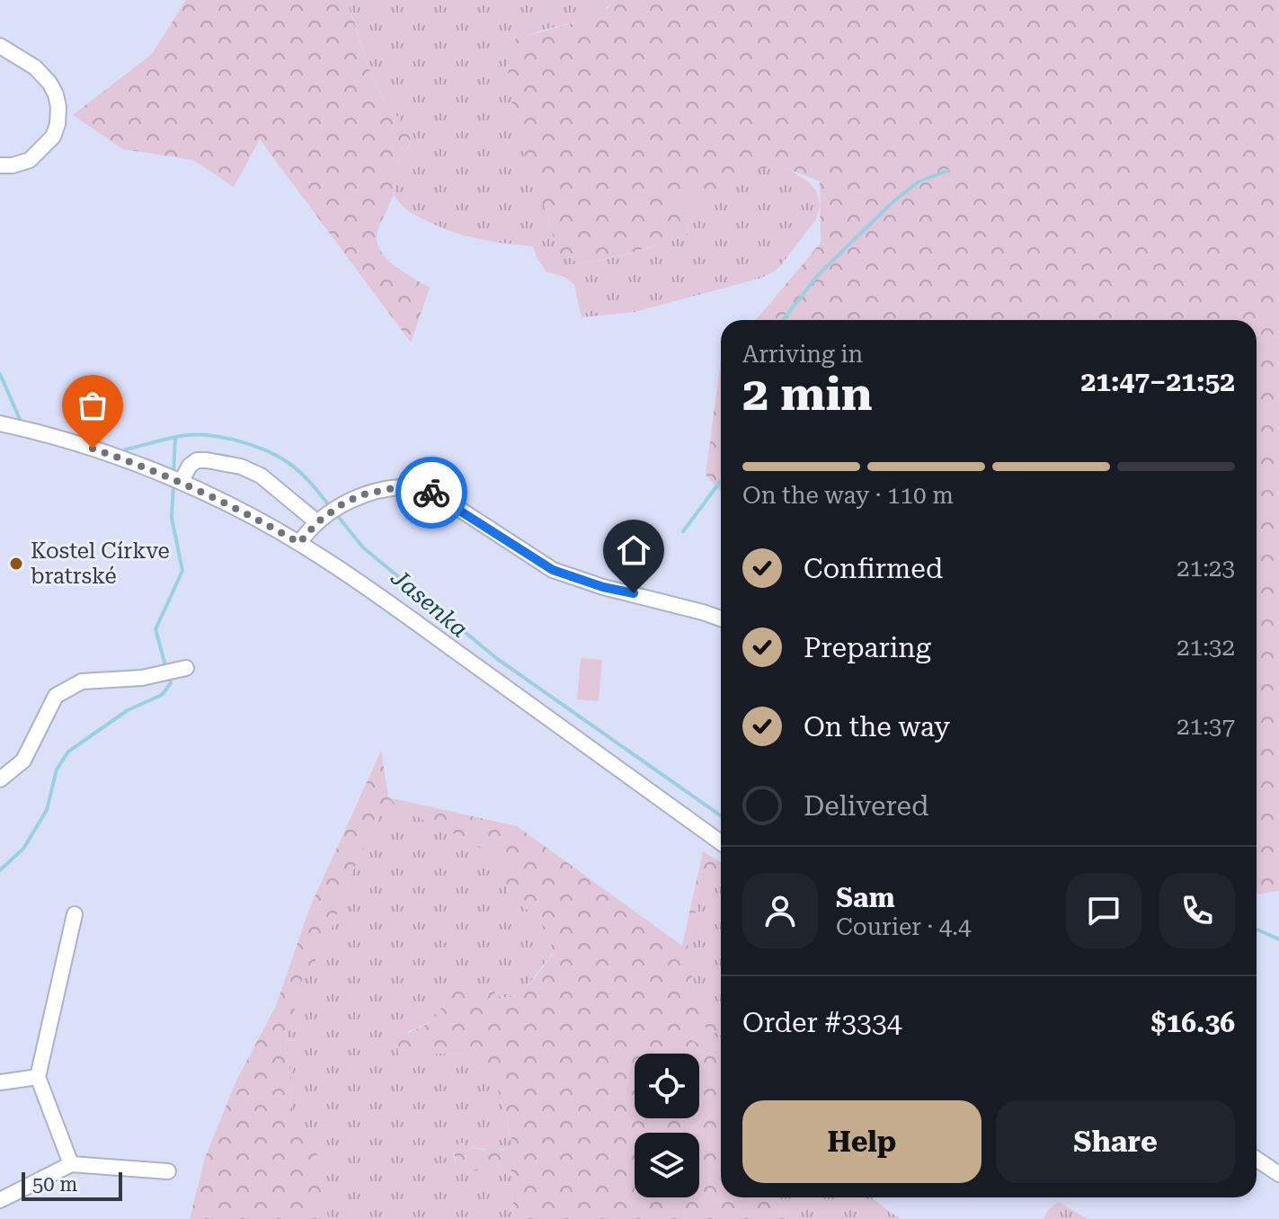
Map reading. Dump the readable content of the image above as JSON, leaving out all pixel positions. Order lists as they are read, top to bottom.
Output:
{
  "water": ["Jasenka"],
  "places": ["Kostel Církve bratrské"],
  "scale_bar": "50 m",
  "page": {
    "heading": ["2 min", "Arriving in", "21:47–21:52"],
    "panel": [
      "Sam",
      "Courier · 4.4",
      "Order #3334",
      "$16.36"
    ],
    "bar": "On the way · 110 m",
    "list": [
      ["Confirmed", "21:23"],
      ["Preparing", "21:32"],
      ["On the way", "21:37"],
      "Delivered"
    ],
    "buttons": ["Help", "Share"],
    "scale": "50 m"
  }
}
